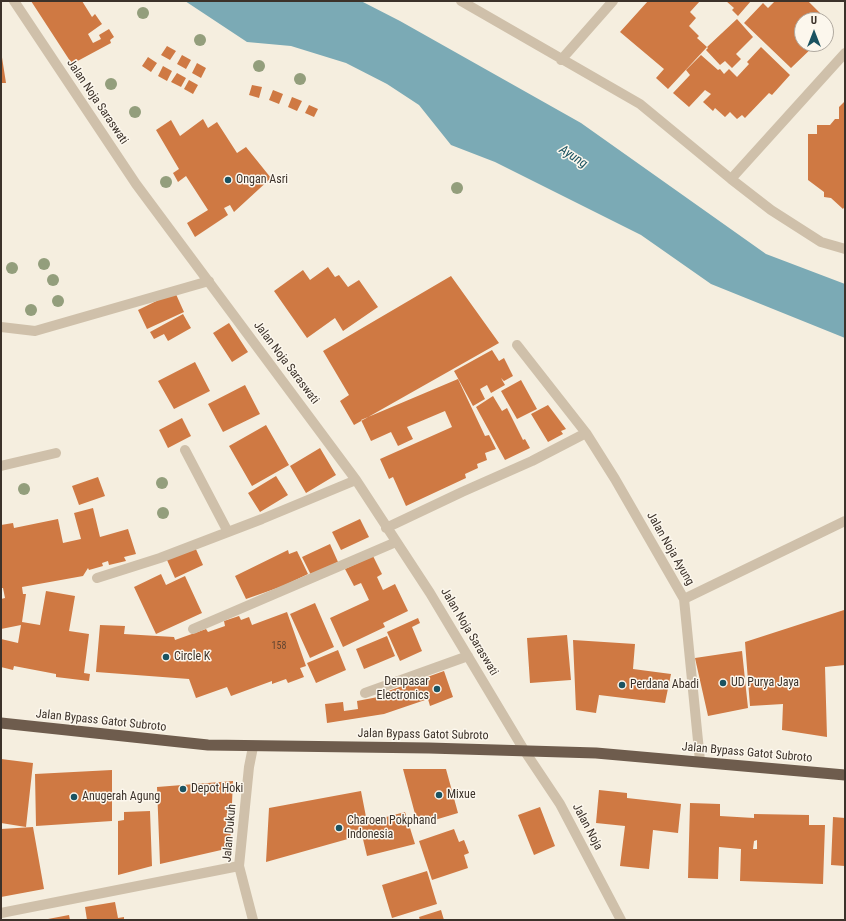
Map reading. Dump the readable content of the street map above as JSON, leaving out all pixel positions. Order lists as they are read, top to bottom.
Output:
{
  "streets": {
    "highway": ["Jalan Bypass Gatot Subroto"],
    "street": [
      "Jalan Noja Saraswati",
      "Jalan Noja Ayung",
      "Jalan Noja",
      "Jalan Dukuh"
    ]
  },
  "crossings": [
    ["Jalan Noja Saraswati", "Jalan Bypass Gatot Subroto"],
    ["Jalan Noja Saraswati", "Jalan Noja"],
    ["Jalan Noja Ayung", "Jalan Bypass Gatot Subroto"],
    ["Jalan Bypass Gatot Subroto", "Jalan Noja"],
    ["Jalan Bypass Gatot Subroto", "Jalan Dukuh"]
  ],
  "water": ["Ayung"],
  "places": [
    "Ongan Asri",
    "Circle K",
    "UD Purya Jaya",
    "Perdana Abadi",
    "Denpasar Electronics",
    "Depot Hoki",
    "Mixue",
    "Anugerah Agung",
    "Charoen Pokphand Indonesia"
  ],
  "house_numbers": ["158"],
  "north": "top"
}
